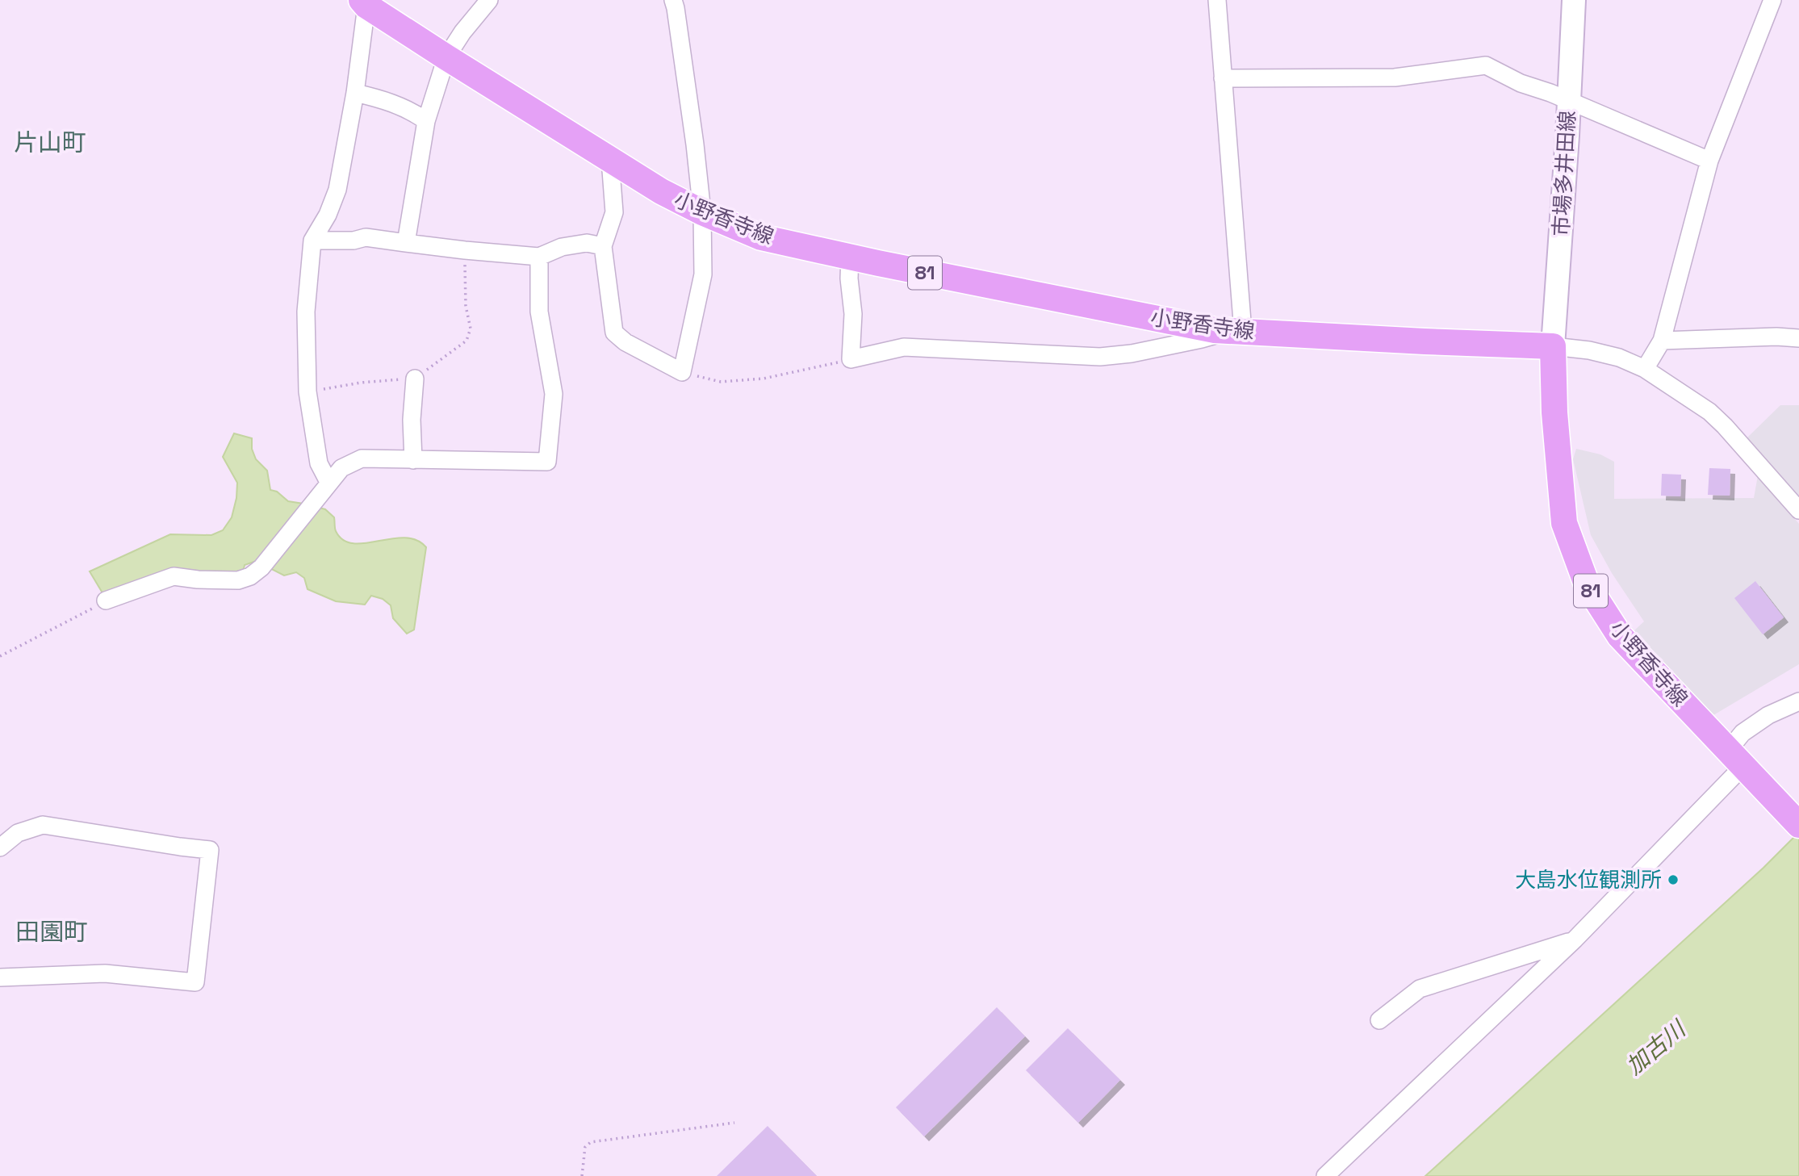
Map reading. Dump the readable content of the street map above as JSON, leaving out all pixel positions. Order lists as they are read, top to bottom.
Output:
{
  "streets": {
    "main road": ["市場多井田線", "小野香寺線", "81"]
  },
  "crossings": [
    ["市場多井田線", "小野香寺線"]
  ],
  "districts": ["片山町", "田園町"],
  "water": ["加古川"],
  "places": ["大島水位観測所"]
}
